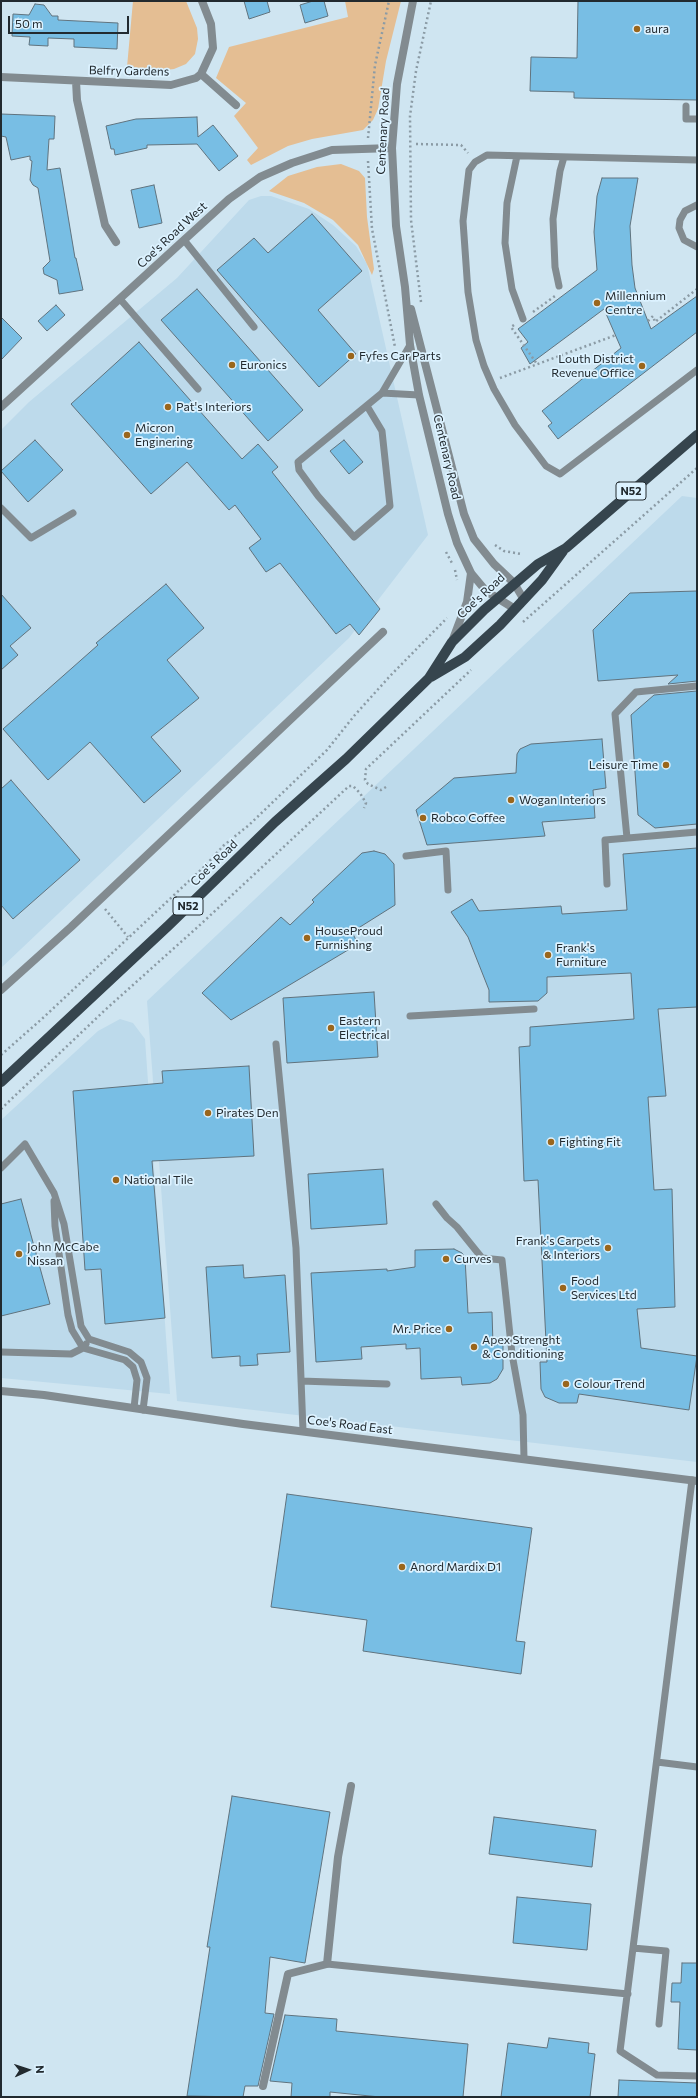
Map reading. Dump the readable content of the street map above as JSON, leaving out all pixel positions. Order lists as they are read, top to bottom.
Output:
{
  "streets": {
    "main road": ["N52", "Coe's Road"],
    "street": [
      "Belfry Gardens",
      "Centenary Road",
      "Coe's Road West",
      "Coe's Road East"
    ]
  },
  "crossings": [
    ["Centenary Road", "Coe's Road West"],
    ["Centenary Road", "Coe's Road"]
  ],
  "places": [
    "aura",
    "Millennium Centre",
    "Fyfes Car Parts",
    "Euronics",
    "Louth District Revenue Office",
    "Pat's Interiors",
    "Micron Enginering",
    "Leisure Time",
    "Wogan Interiors",
    "Robco Coffee",
    "HouseProud Furnishing",
    "Frank's Furniture",
    "Eastern Electrical",
    "Pirates Den",
    "Fighting Fit",
    "National Tile",
    "Frank's Carpets & Interiors",
    "John McCabe Nissan",
    "Curves",
    "Food Services Ltd",
    "Mr. Price",
    "Apex Strenght & Conditioning",
    "Colour Trend",
    "Anord Mardix D1"
  ],
  "scale_bar": "50 m",
  "north": "right"
}
